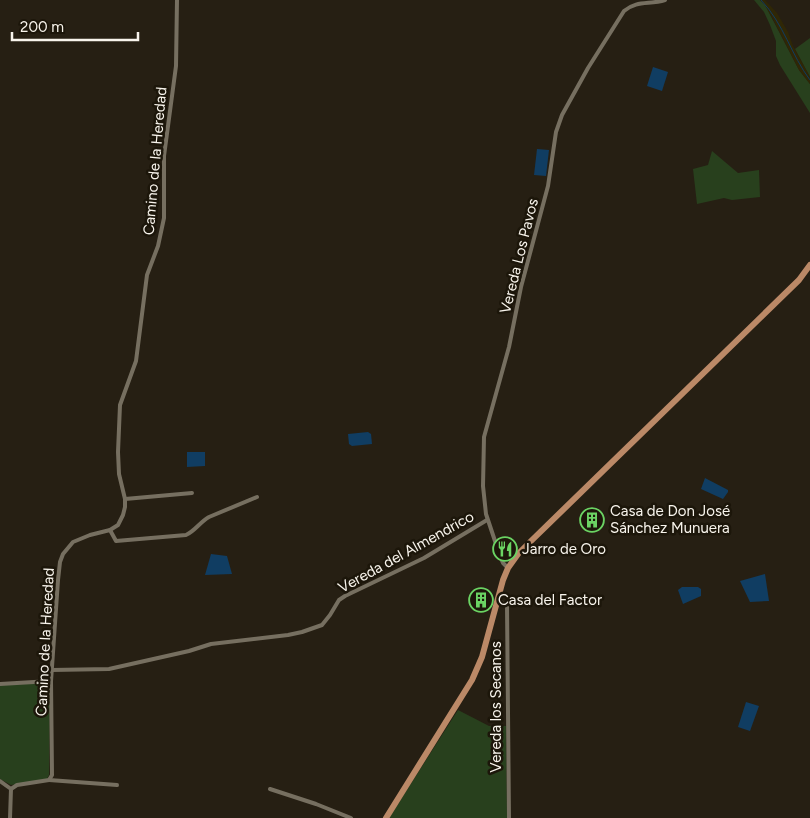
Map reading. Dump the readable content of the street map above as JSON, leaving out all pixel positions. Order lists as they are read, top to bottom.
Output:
{
  "streets": {
    "street": [
      "Camino de la Heredad",
      "Vereda Los Pavos",
      "Vereda del Almendrico",
      "Vereda los Secanos"
    ]
  },
  "crossings": [
    ["Camino de la Heredad", "Vereda del Almendrico"],
    ["Vereda Los Pavos", "Vereda del Almendrico"]
  ],
  "places": {
    "building": ["Casa de Don José Sánchez Munuera", "Casa del Factor"],
    "restaurant": ["Jarro de Oro"]
  },
  "scale_bar": "200 m"
}
